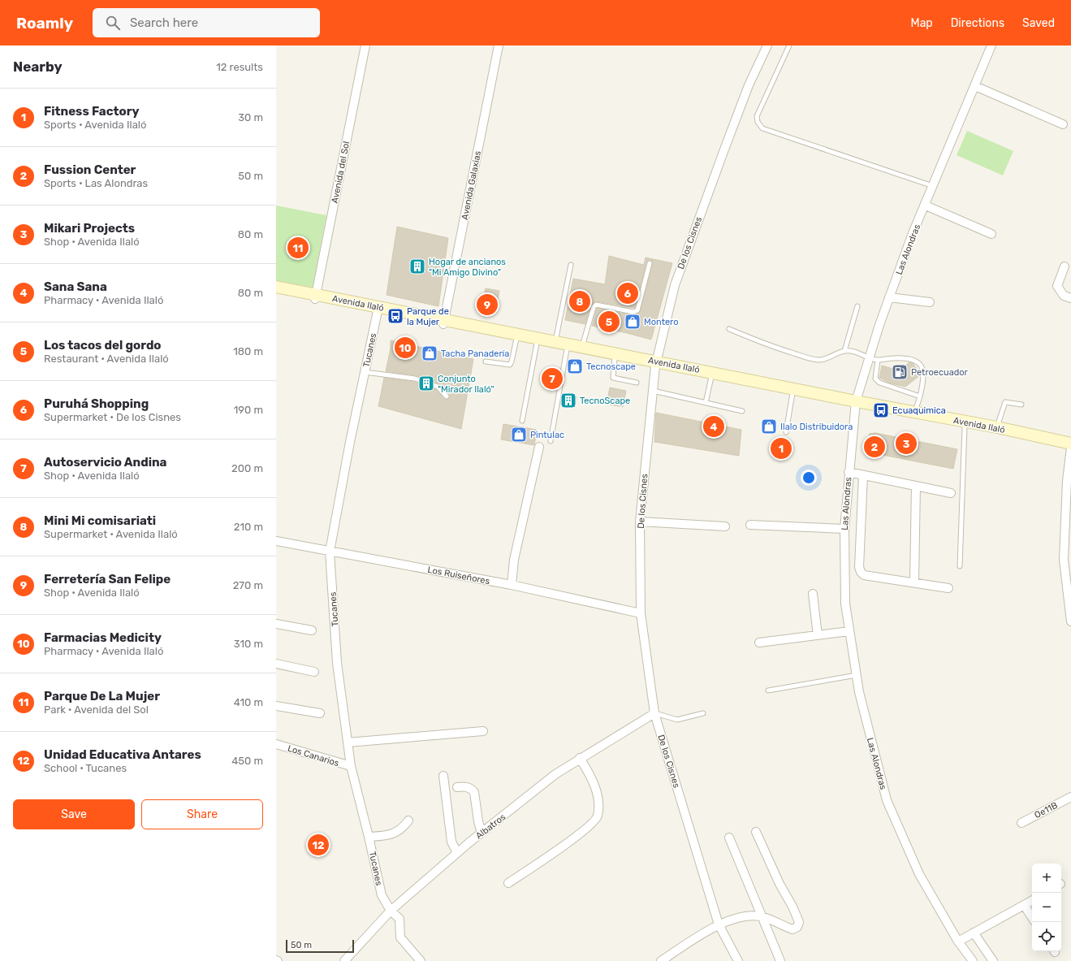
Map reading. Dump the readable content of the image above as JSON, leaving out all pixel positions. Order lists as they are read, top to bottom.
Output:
{
  "streets": {
    "main road": ["Avenida Ilaló"],
    "street": [
      "Avenida del Sol",
      "Avenida Galaxias",
      "De los Cisnes",
      "Las Alondras",
      "Tucanes",
      "Los Ruiseñores",
      "Los Canarios",
      "Oe11B",
      "Albatros"
    ]
  },
  "crossings": [
    ["Avenida del Sol", "Avenida Ilaló"],
    ["Avenida Galaxias", "Avenida Ilaló"],
    ["De los Cisnes", "Avenida Ilaló"],
    ["De los Cisnes", "Los Ruiseñores"],
    ["De los Cisnes", "Albatros"],
    ["Las Alondras", "Avenida Ilaló"],
    ["Avenida Ilaló", "Tucanes"],
    ["Tucanes", "Los Ruiseñores"],
    ["Tucanes", "Los Canarios"],
    ["Tucanes", "Albatros"]
  ],
  "places": {
    "building": ["Hogar de ancianos \"Mi Amigo Divino\"", "Conjunto \"Mirador Ilaló\"", "TecnoScape"],
    "bus stop": ["Parque de la Mujer", "Ecuaquimica"],
    "shop": [
      "Montero",
      "Tacha Panadería",
      "Tecnoscape",
      "Ilalo Distribuidora",
      "Pintulac"
    ],
    "fuel station": ["Petroecuador"]
  },
  "scale_bar": "50 m",
  "page": {
    "header": "Roamly",
    "search": "Search here",
    "nav": ["Map", "Directions", "Saved"],
    "heading": ["Nearby", "12 results"],
    "list": [
      {
        "mark": "1",
        "name": "Fitness Factory",
        "note": "Sports · Avenida Ilaló",
        "value": "30 m"
      },
      {
        "mark": "2",
        "name": "Fussion Center",
        "note": "Sports · Las Alondras",
        "value": "50 m"
      },
      {
        "mark": "3",
        "name": "Mikari Projects",
        "note": "Shop · Avenida Ilaló",
        "value": "80 m"
      },
      {
        "mark": "4",
        "name": "Sana Sana",
        "note": "Pharmacy · Avenida Ilaló",
        "value": "80 m"
      },
      {
        "mark": "5",
        "name": "Los tacos del gordo",
        "note": "Restaurant · Avenida Ilaló",
        "value": "180 m"
      },
      {
        "mark": "6",
        "name": "Puruhá Shopping",
        "note": "Supermarket · De los Cisnes",
        "value": "190 m"
      },
      {
        "mark": "7",
        "name": "Autoservicio Andina",
        "note": "Shop · Avenida Ilaló",
        "value": "200 m"
      },
      {
        "mark": "8",
        "name": "Mini Mi comisariati",
        "note": "Supermarket · Avenida Ilaló",
        "value": "210 m"
      },
      {
        "mark": "9",
        "name": "Ferretería San Felipe",
        "note": "Shop · Avenida Ilaló",
        "value": "270 m"
      },
      {
        "mark": "10",
        "name": "Farmacias Medicity",
        "note": "Pharmacy · Avenida Ilaló",
        "value": "310 m"
      },
      {
        "mark": "11",
        "name": "Parque De La Mujer",
        "note": "Park · Avenida del Sol",
        "value": "410 m"
      },
      {
        "mark": "12",
        "name": "Unidad Educativa Antares",
        "note": "School · Tucanes",
        "value": "450 m"
      }
    ],
    "pins": [
      "11",
      "6",
      "8",
      "9",
      "5",
      "10",
      "7",
      "4",
      "3",
      "2",
      "1",
      "12"
    ],
    "buttons": ["Save", "Share"],
    "map_buttons": ["+", "−"],
    "scale": "50 m"
  }
}
